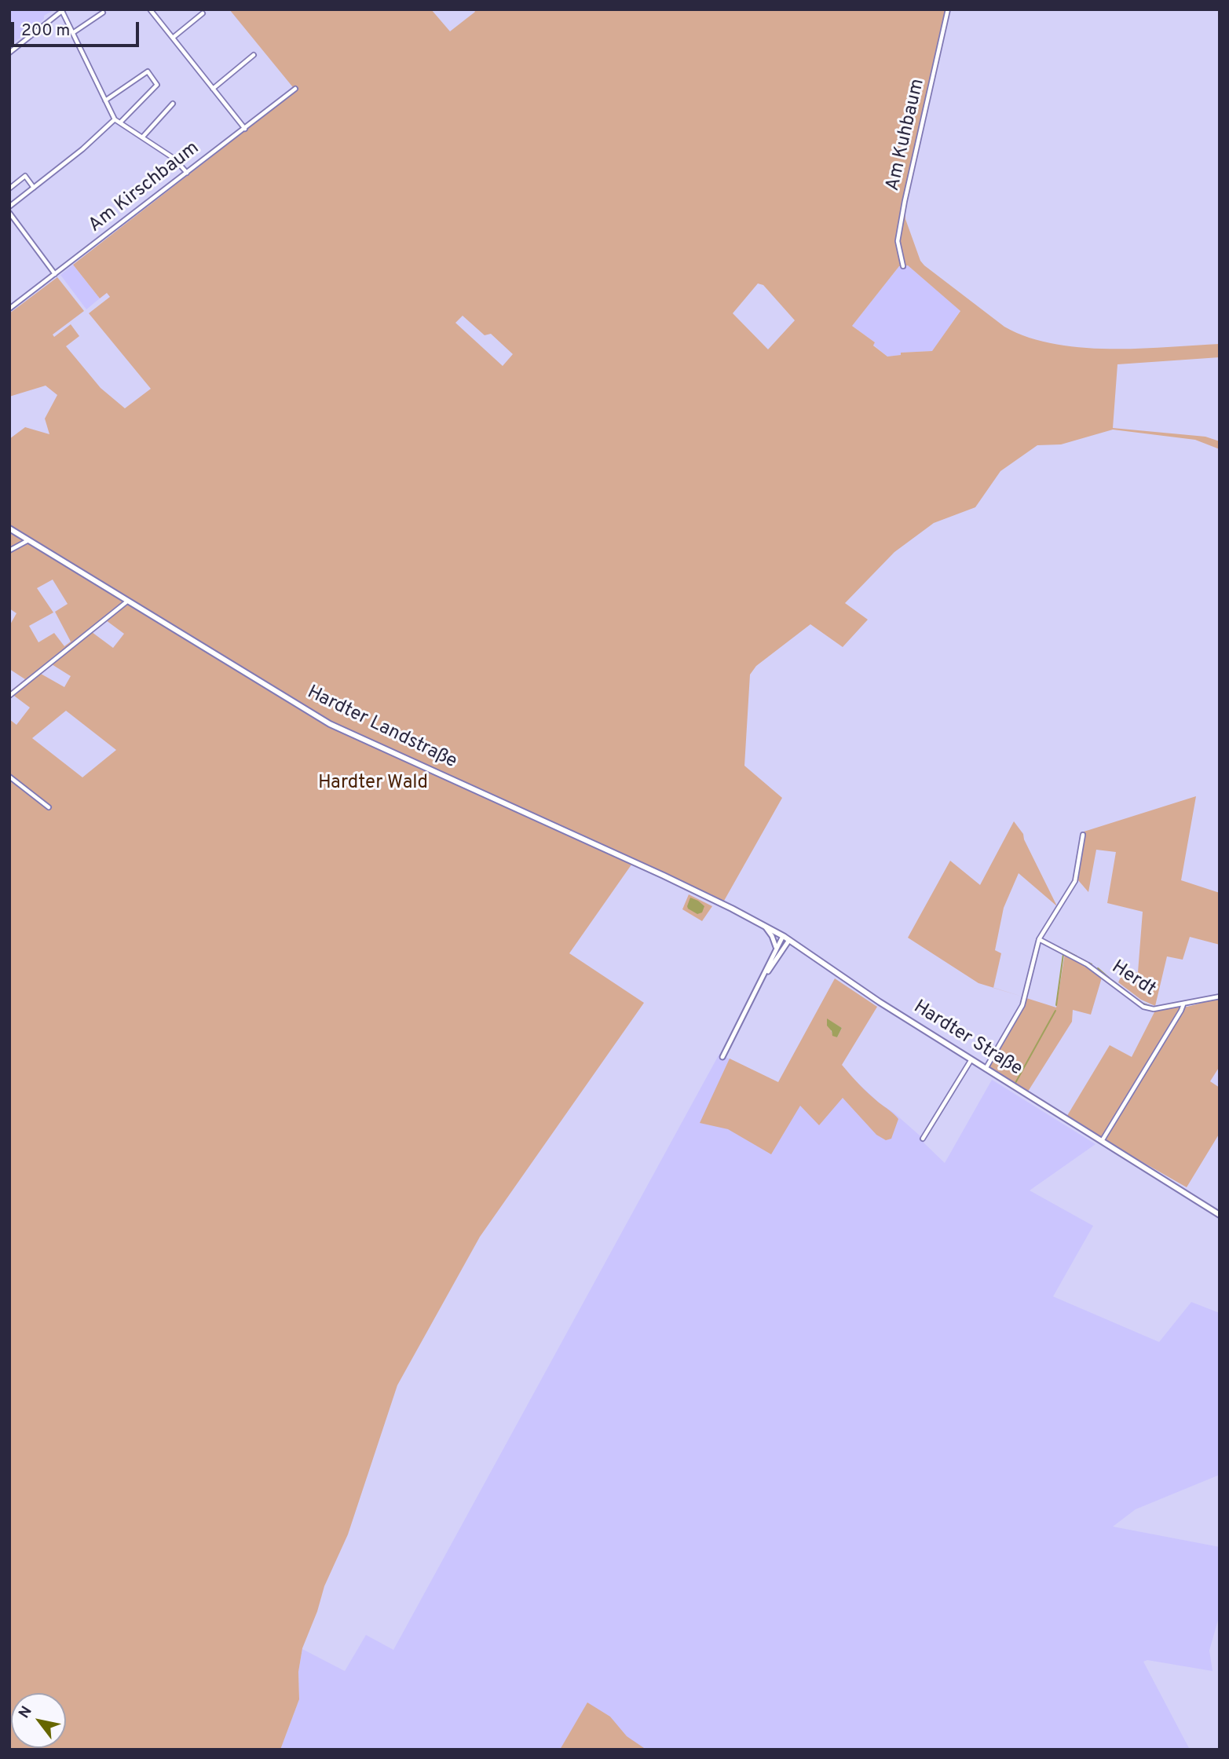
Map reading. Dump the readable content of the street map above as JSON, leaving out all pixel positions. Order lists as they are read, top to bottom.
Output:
{
  "streets": {
    "main road": ["Hardter Landstraße", "Hardter Straße"],
    "street": ["Am Kuhbaum", "Am Kirschbaum", "Herdt"]
  },
  "crossings": [
    ["Hardter Landstraße", "Hardter Straße"]
  ],
  "parks": ["Hardter Wald"],
  "scale_bar": "200 m",
  "north": "top left"
}
